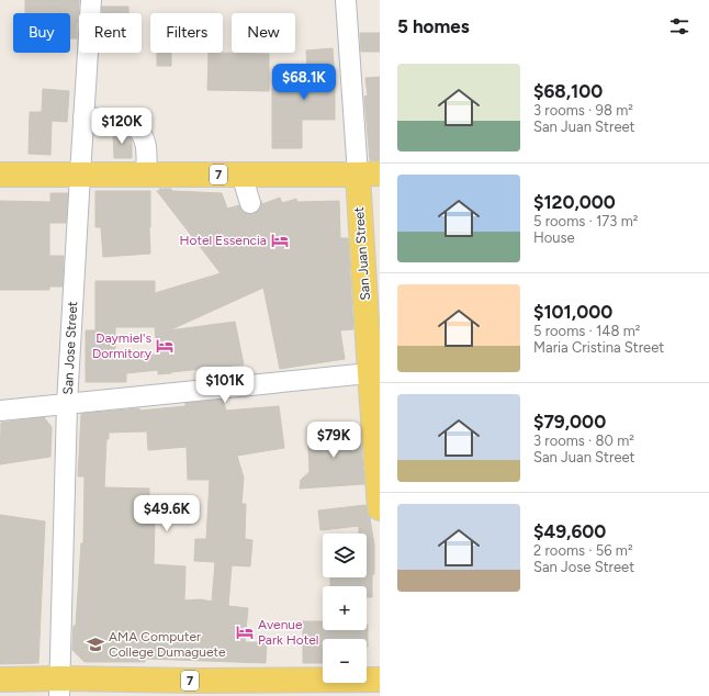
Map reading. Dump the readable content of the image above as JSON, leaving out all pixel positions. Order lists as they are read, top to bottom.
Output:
{
  "streets": {
    "main road": ["7", "San Juan Street"],
    "street": ["San Jose Street"]
  },
  "crossings": [
    ["7", "San Juan Street"],
    ["7", "San Jose Street"]
  ],
  "places": {
    "hotel": ["Hotel Essencia", "Daymiel's Dormitory", "Avenue Park Hotel"],
    "school or university": ["AMA Computer College Dumaguete"]
  },
  "page": {
    "heading": "5 homes",
    "chip": [
      "Buy",
      "Rent",
      "Filters",
      "New"
    ],
    "list": [
      {
        "name": "$68,100",
        "note": "3 rooms · 98 m² · San Juan Street"
      },
      {
        "name": "$120,000",
        "note": "5 rooms · 173 m² · House"
      },
      {
        "name": "$101,000",
        "note": "5 rooms · 148 m² · Maria Cristina Street"
      },
      {
        "name": "$79,000",
        "note": "3 rooms · 80 m² · San Juan Street"
      },
      {
        "name": "$49,600",
        "note": "2 rooms · 56 m² · San Jose Street"
      }
    ],
    "price": [
      "$68.1K",
      "$120K",
      "$101K",
      "$79K",
      "$49.6K"
    ],
    "map_buttons": ["+", "−"]
  }
}
